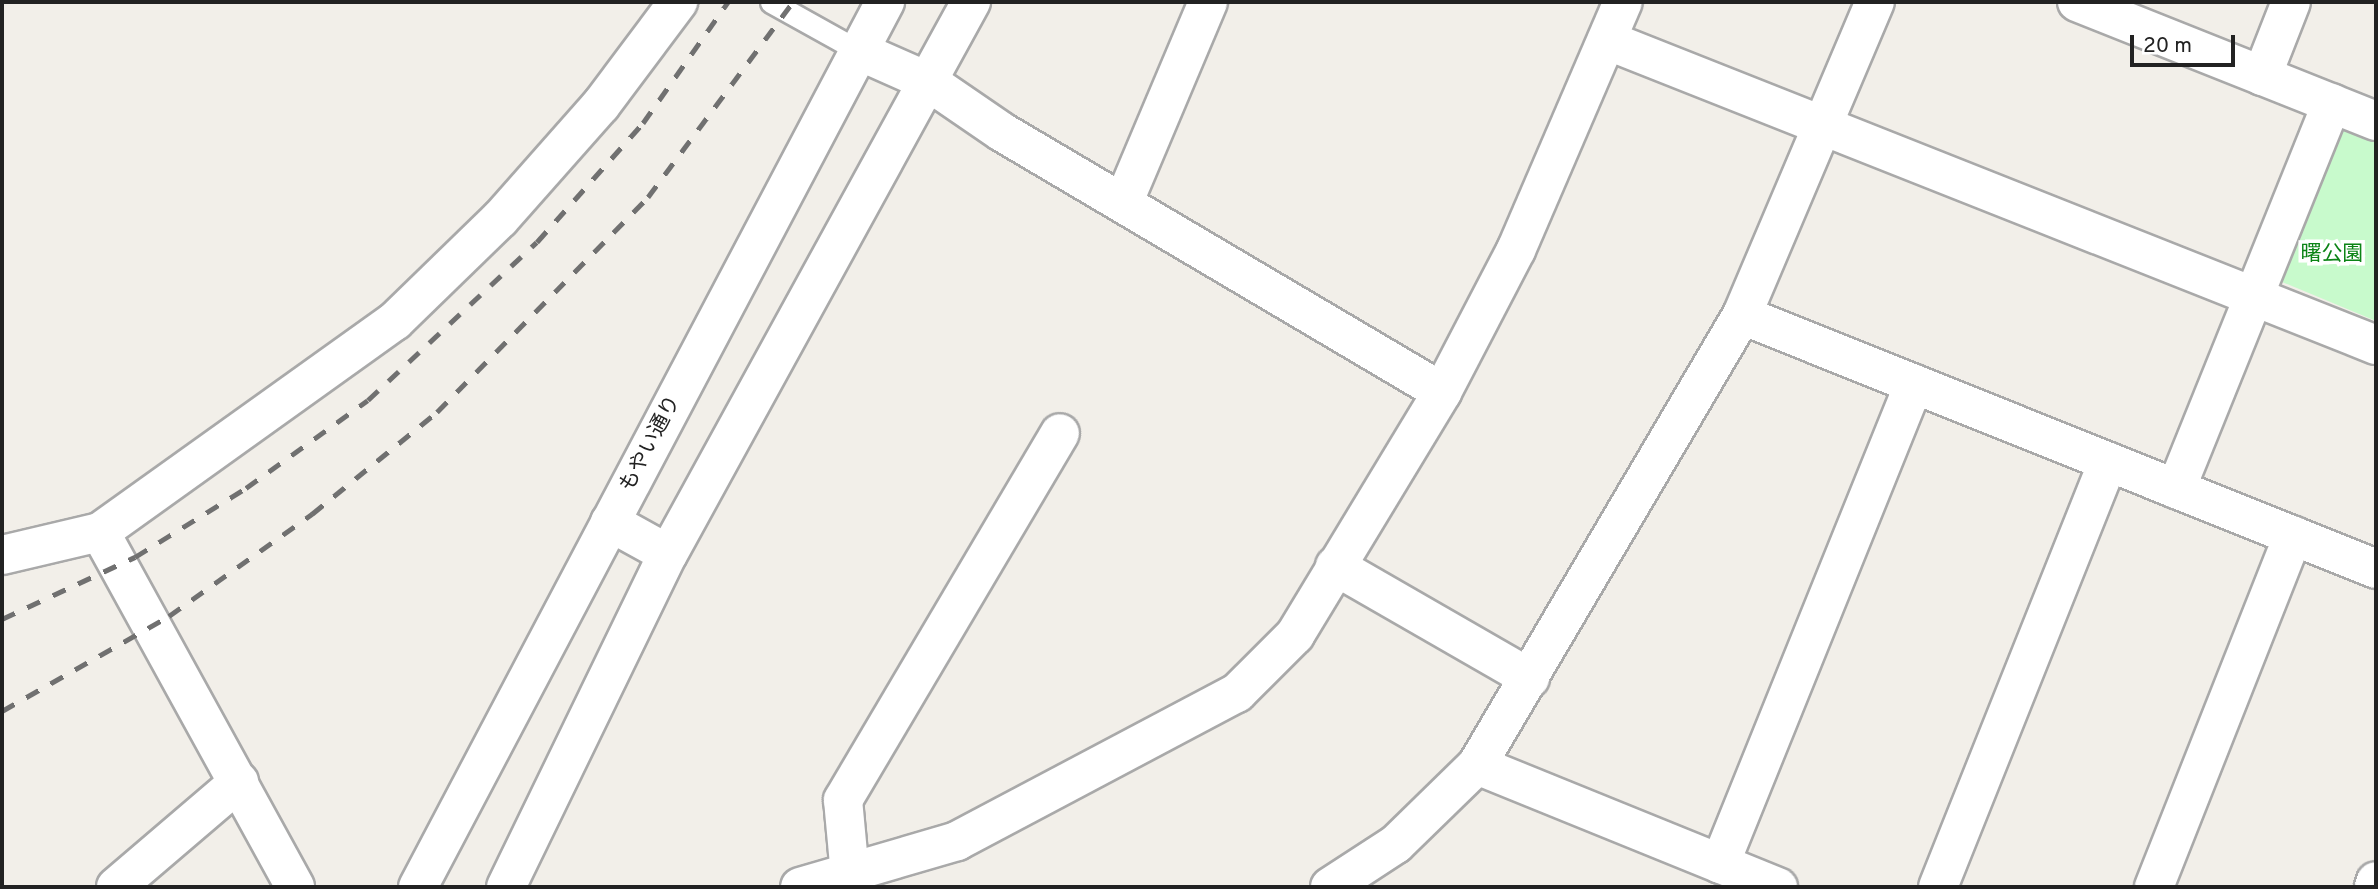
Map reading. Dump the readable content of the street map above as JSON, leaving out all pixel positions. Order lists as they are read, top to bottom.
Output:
{
  "streets": {
    "street": ["もやい通り"]
  },
  "parks": ["曙公園"],
  "scale_bar": "20 m"
}
